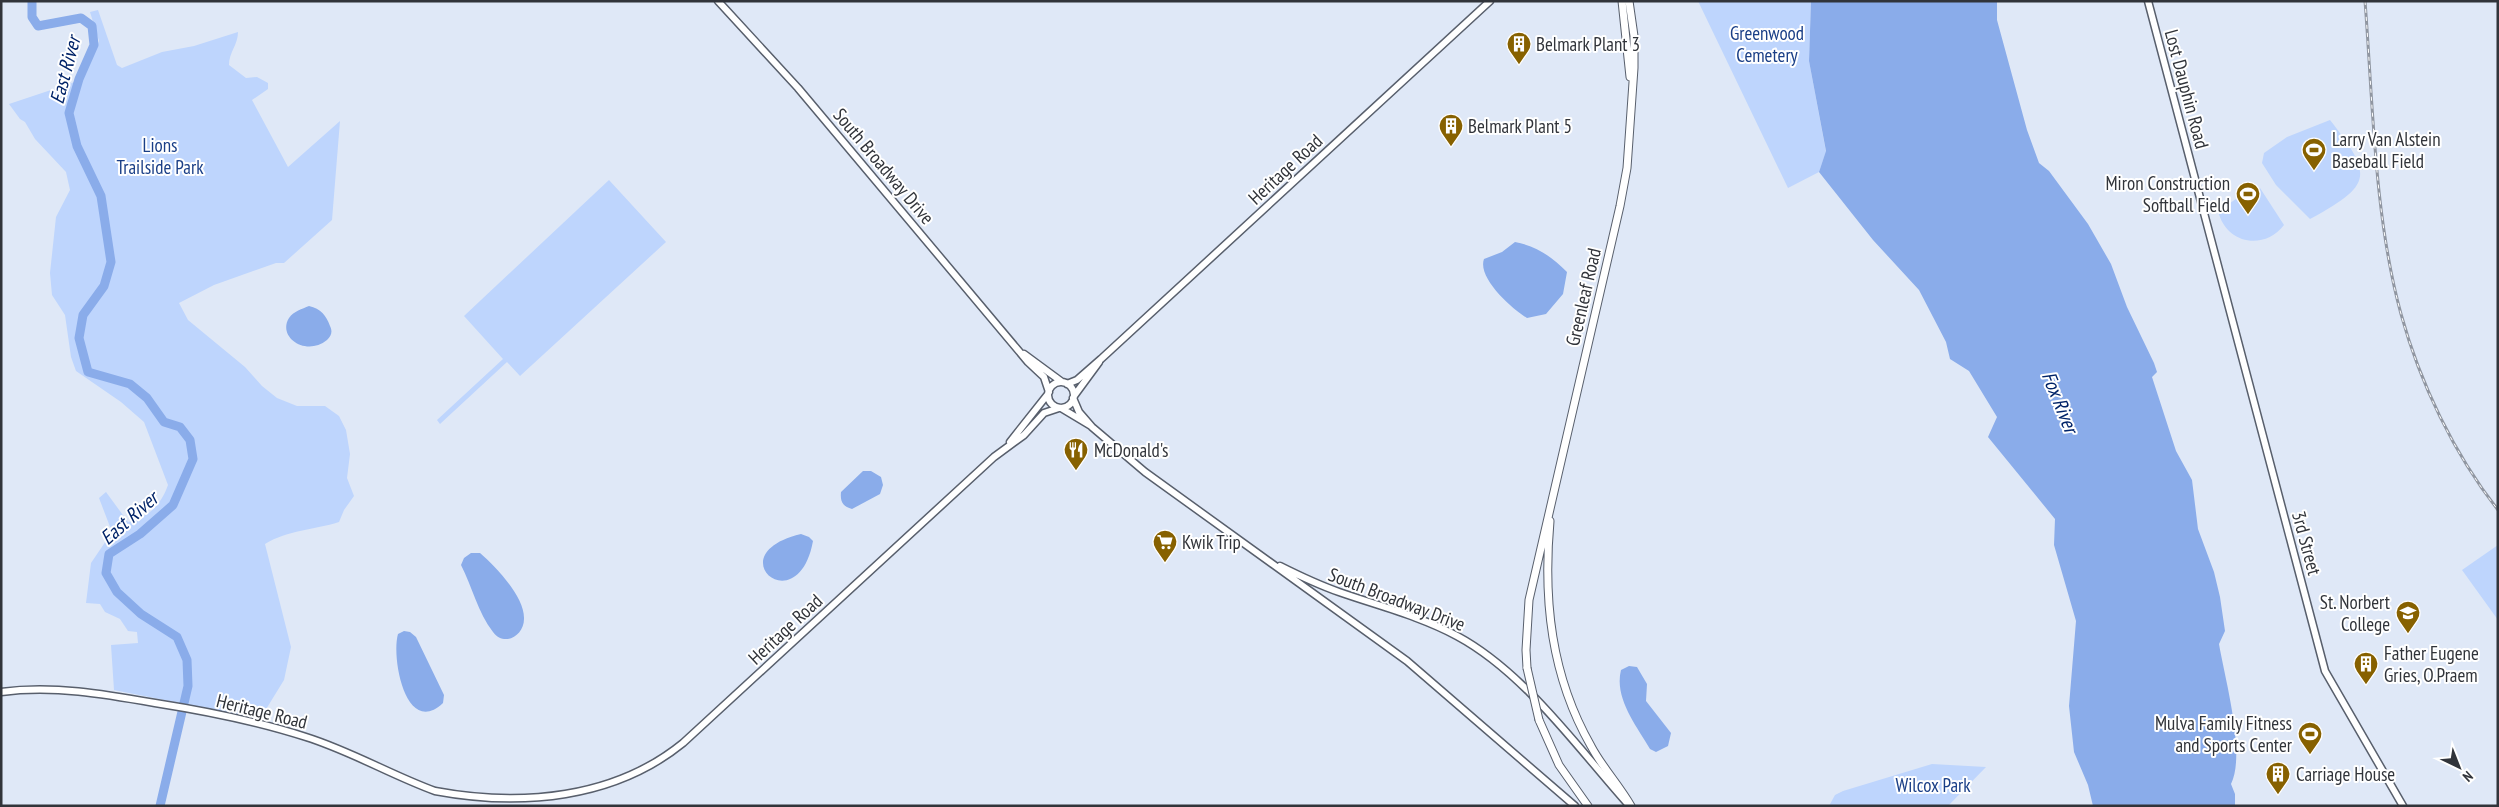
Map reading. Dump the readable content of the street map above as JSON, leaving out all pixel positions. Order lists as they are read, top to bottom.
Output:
{
  "streets": {
    "main road": [
      "Lost Dauphin Road",
      "South Broadway Drive",
      "Heritage Road",
      "Greenleaf Road",
      "3rd Street"
    ]
  },
  "crossings": [
    ["Lost Dauphin Road", "3rd Street"],
    ["South Broadway Drive", "Heritage Road"]
  ],
  "water": ["East River", "Fox River"],
  "parks": ["Greenwood Cemetery", "Lions Trailside Park", "Wilcox Park"],
  "places": {
    "building": [
      "Belmark Plant 3",
      "Belmark Plant 5",
      "Father Eugene Gries, O.Praem",
      "Carriage House"
    ],
    "sports": ["Larry Van Alstein Baseball Field", "Miron Construction Softball Field", "Mulva Family Fitness and Sports Center"],
    "restaurant": ["McDonald's"],
    "supermarket": ["Kwik Trip"],
    "school or university": ["St. Norbert College"]
  },
  "north": "bottom right"
}
